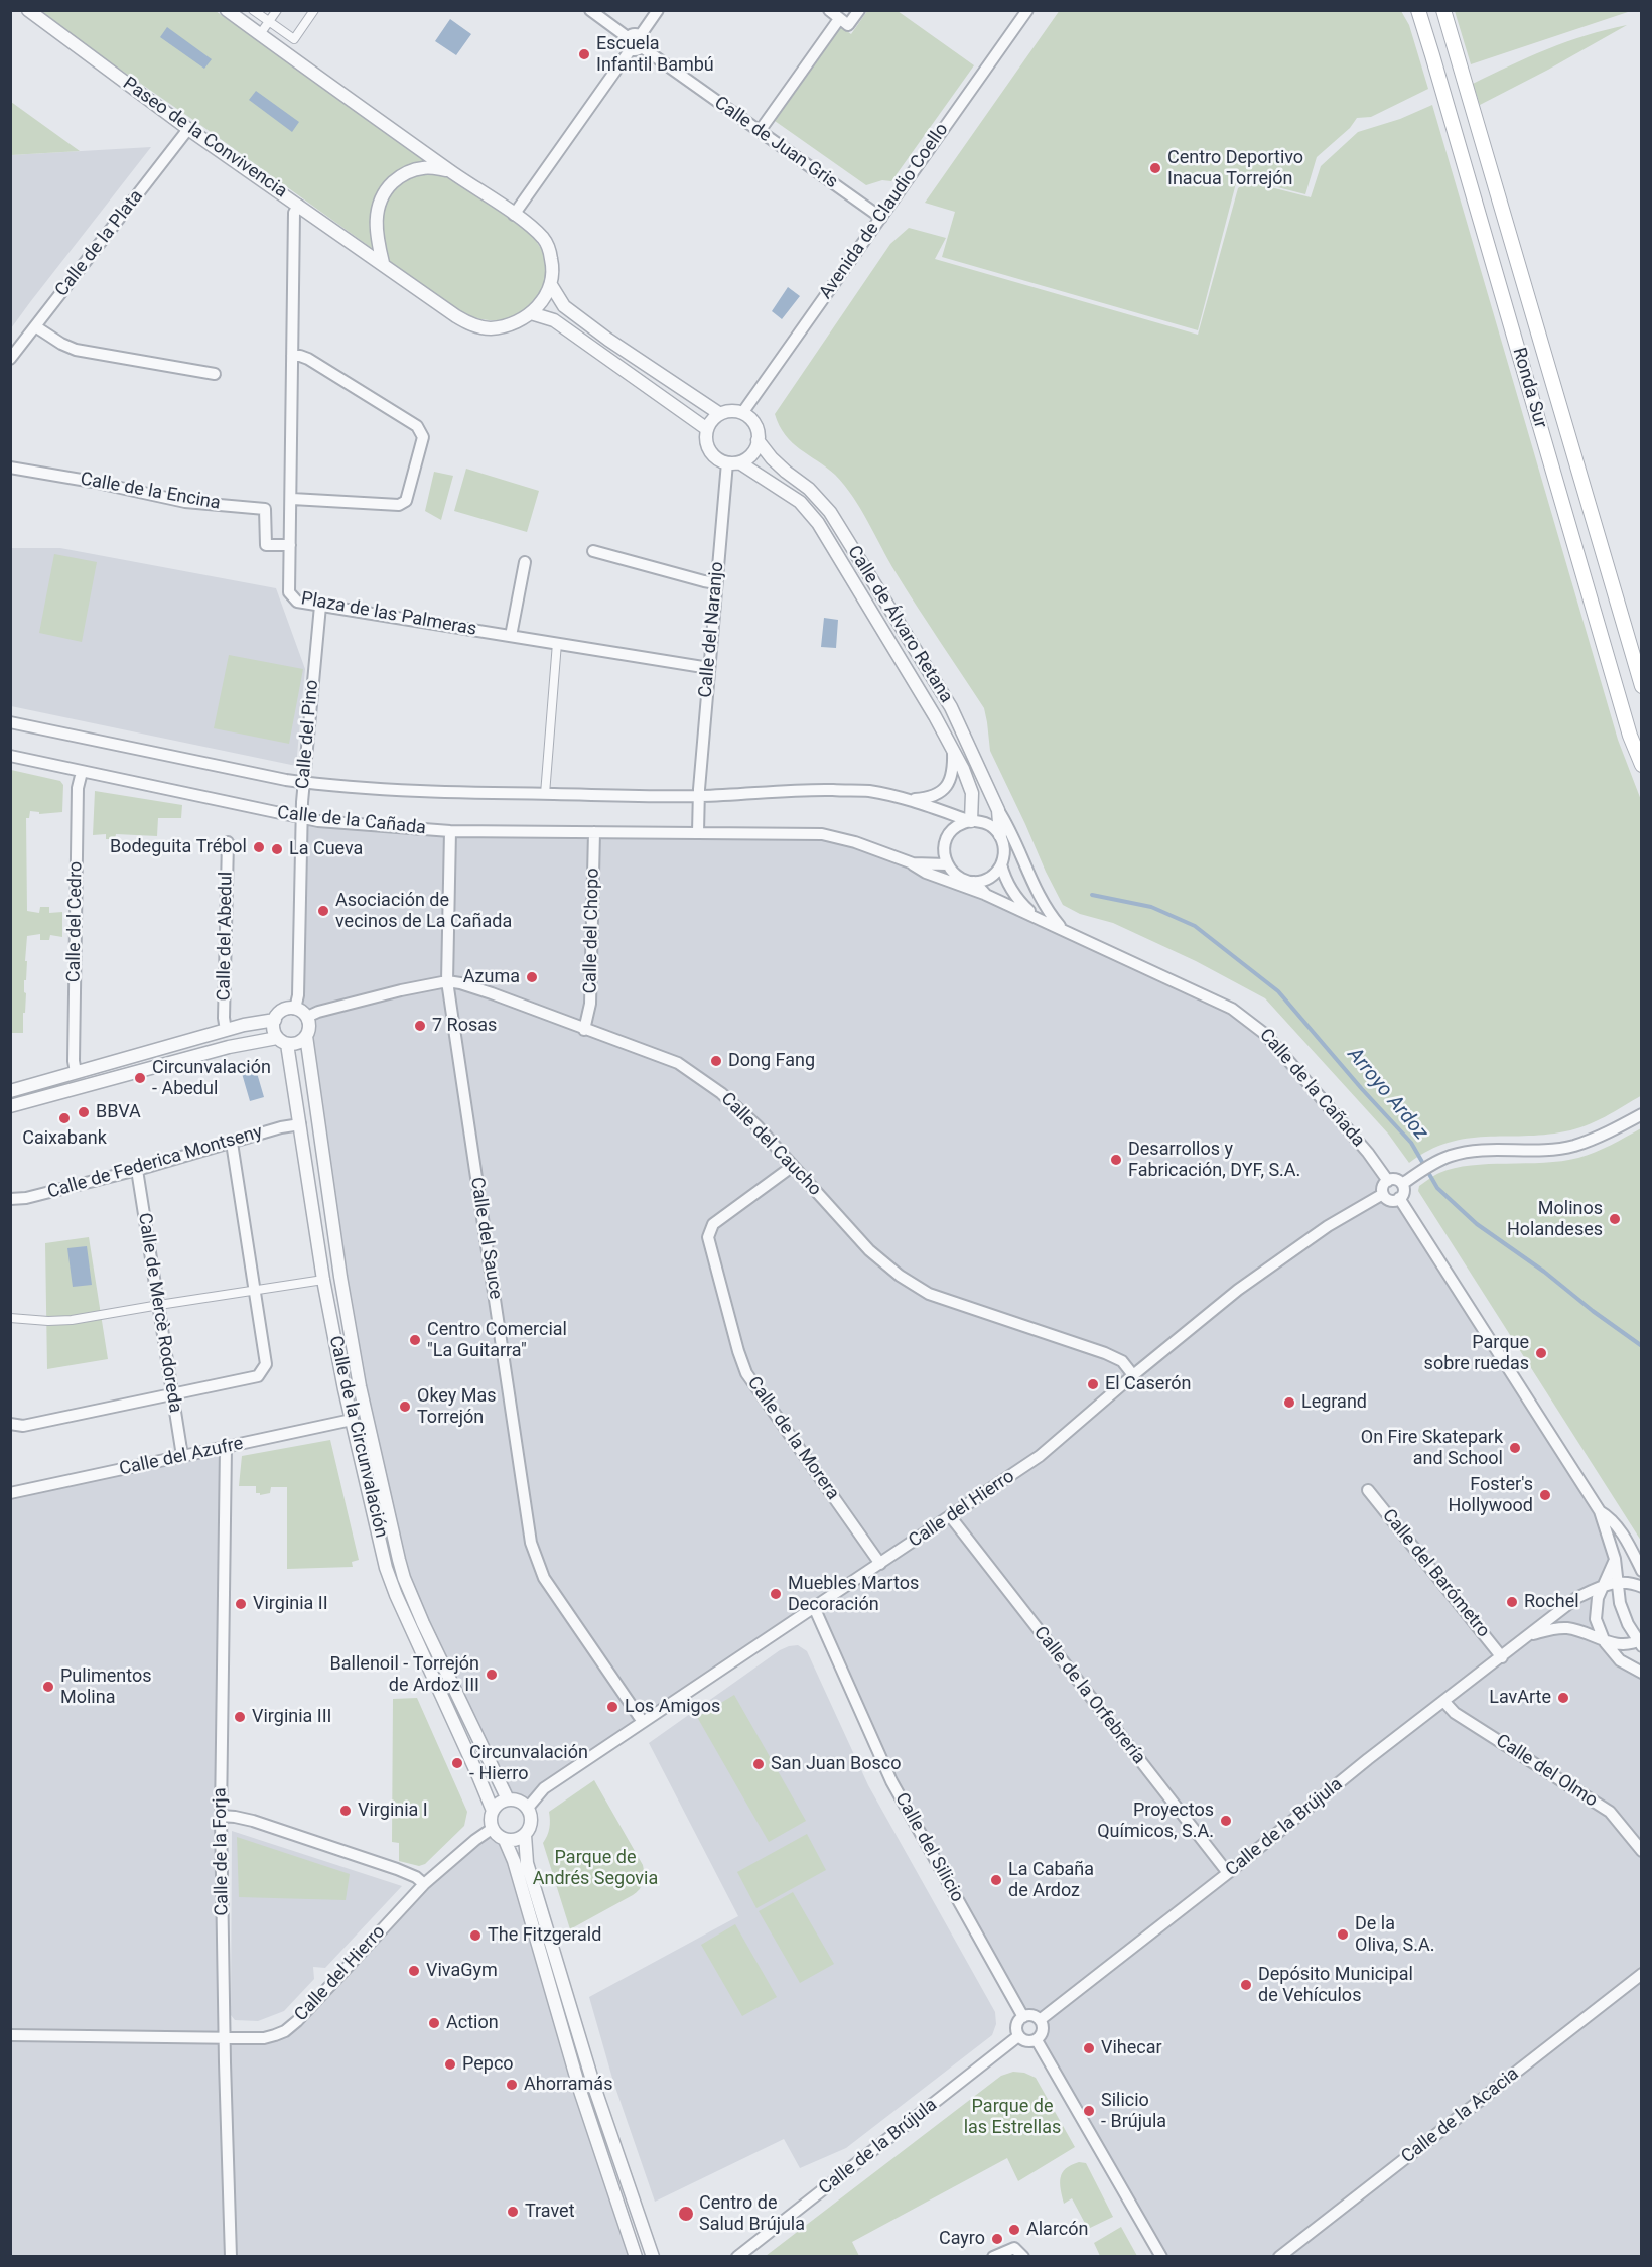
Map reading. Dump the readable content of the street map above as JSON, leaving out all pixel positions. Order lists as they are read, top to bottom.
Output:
{
  "streets": {
    "main road": ["Ronda Sur"],
    "street": [
      "Paseo de la Convivencia",
      "Calle de Juan Gris",
      "Avenida de Claudio Coello",
      "Calle de la Plata",
      "Calle de la Encina",
      "Plaza de las Palmeras",
      "Calle de Álvaro Retana",
      "Calle del Naranjo",
      "Calle del Pino",
      "Calle de la Cañada",
      "Calle del Cedro",
      "Calle del Chopo",
      "Calle del Abedul",
      "Calle del Caucho",
      "Calle de Federica Montseny",
      "Calle del Sauce",
      "Calle de Mercè Rodoreda",
      "Calle de la Circunvalación",
      "Calle de la Morera",
      "Calle del Azufre",
      "Calle del Hierro",
      "Calle del Barómetro",
      "Calle de la Orfebrería",
      "Calle del Olmo",
      "Calle de la Brújula",
      "Calle del Silicio",
      "Calle de la Forja",
      "Calle de la Acacia"
    ]
  },
  "crossings": [
    ["Paseo de la Convivencia", "Calle de la Plata"],
    ["Paseo de la Convivencia", "Plaza de las Palmeras"],
    ["Calle de Juan Gris", "Avenida de Claudio Coello"],
    ["Avenida de Claudio Coello", "Calle de Álvaro Retana"],
    ["Avenida de Claudio Coello", "Calle del Naranjo"],
    ["Calle de la Encina", "Plaza de las Palmeras"],
    ["Plaza de las Palmeras", "Calle del Naranjo"],
    ["Plaza de las Palmeras", "Calle del Pino"],
    ["Calle de Álvaro Retana", "Calle del Naranjo"],
    ["Calle de Álvaro Retana", "Calle de la Cañada"],
    ["Calle del Naranjo", "Calle de la Cañada"],
    ["Calle del Pino", "Calle de la Cañada"],
    ["Calle del Pino", "Calle del Caucho"],
    ["Calle del Pino", "Calle de la Circunvalación"],
    ["Calle de la Cañada", "Calle del Cedro"],
    ["Calle de la Cañada", "Calle del Chopo"],
    ["Calle de la Cañada", "Calle del Sauce"],
    ["Calle de la Cañada", "Calle del Hierro"],
    ["Calle del Chopo", "Calle del Caucho"],
    ["Calle del Caucho", "Calle del Sauce"],
    ["Calle del Caucho", "Calle de la Circunvalación"],
    ["Calle del Caucho", "Calle de la Morera"],
    ["Calle del Caucho", "Calle del Hierro"],
    ["Calle de Federica Montseny", "Calle de Mercè Rodoreda"],
    ["Calle de Federica Montseny", "Calle de la Circunvalación"],
    ["Calle del Sauce", "Calle del Hierro"],
    ["Calle de Mercè Rodoreda", "Calle del Azufre"],
    ["Calle de la Circunvalación", "Calle del Azufre"],
    ["Calle de la Circunvalación", "Calle del Hierro"],
    ["Calle de la Morera", "Calle del Hierro"],
    ["Calle del Azufre", "Calle de la Forja"],
    ["Calle del Hierro", "Calle de la Orfebrería"],
    ["Calle del Hierro", "Calle del Silicio"],
    ["Calle del Hierro", "Calle de la Forja"],
    ["Calle del Barómetro", "Calle de la Brújula"],
    ["Calle de la Orfebrería", "Calle de la Brújula"],
    ["Calle del Olmo", "Calle de la Brújula"],
    ["Calle de la Brújula", "Calle del Silicio"]
  ],
  "water": ["Arroyo Ardoz"],
  "parks": ["Parque de Andrés Segovia", "Parque de las Estrellas"],
  "places": [
    "Escuela Infantil Bambú",
    "Centro Deportivo Inacua Torrejón",
    "Bodeguita Trébol",
    "La Cueva",
    "Asociación de vecinos de La Cañada",
    "Azuma",
    "7 Rosas",
    "Dong Fang",
    "Circunvalación - Abedul",
    "BBVA",
    "Caixabank",
    "Desarrollos y Fabricación, DYF, S.A.",
    "Molinos Holandeses",
    "Centro Comercial \"La Guitarra\"",
    "Parque sobre ruedas",
    "El Caserón",
    "Legrand",
    "Okey Mas Torrejón",
    "On Fire Skatepark and School",
    "Foster's Hollywood",
    "Muebles Martos Decoración",
    "Rochel",
    "Virginia II",
    "Ballenoil - Torrejón de Ardoz III",
    "Pulimentos Molina",
    "LavArte",
    "Los Amigos",
    "Virginia III",
    "Circunvalación - Hierro",
    "San Juan Bosco",
    "Virginia I",
    "Proyectos Químicos, S.A.",
    "La Cabaña de Ardoz",
    "De la Oliva, S.A.",
    "The Fitzgerald",
    "VivaGym",
    "Depósito Municipal de Vehículos",
    "Action",
    "Vihecar",
    "Pepco",
    "Ahorramás",
    "Silicio - Brújula",
    "Travet",
    "Centro de Salud Brújula",
    "Alarcón",
    "Cayro"
  ]
}
